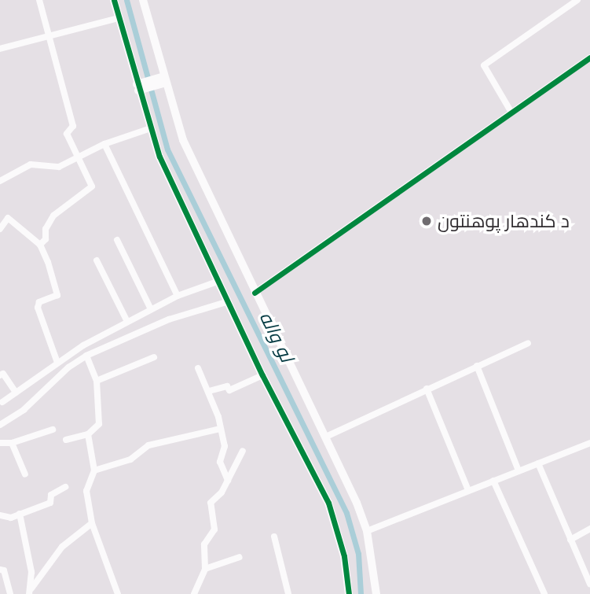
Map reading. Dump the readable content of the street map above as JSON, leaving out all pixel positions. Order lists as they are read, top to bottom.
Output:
{
  "water": ["لو واله"],
  "places": ["د کندهار پوهنتون"]
}
